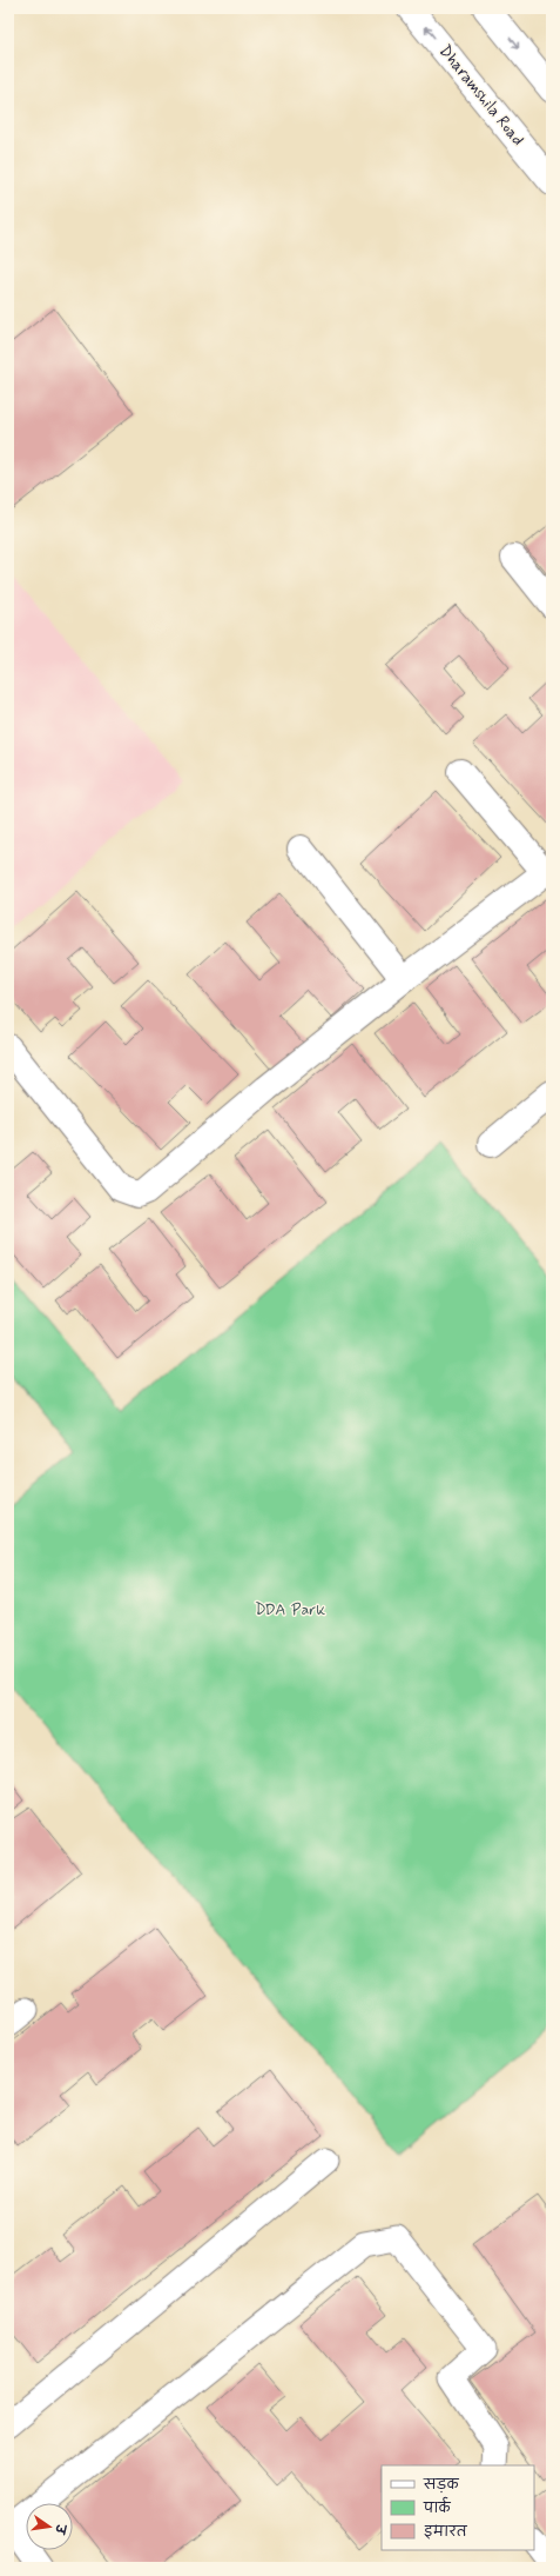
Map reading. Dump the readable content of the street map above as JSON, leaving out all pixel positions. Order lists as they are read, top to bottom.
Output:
{
  "streets": {
    "street": ["Dharamshila Road"]
  },
  "parks": ["DDA Park"],
  "legend": ["सड़क", "पार्क", "इमारत"],
  "north": "right"
}
